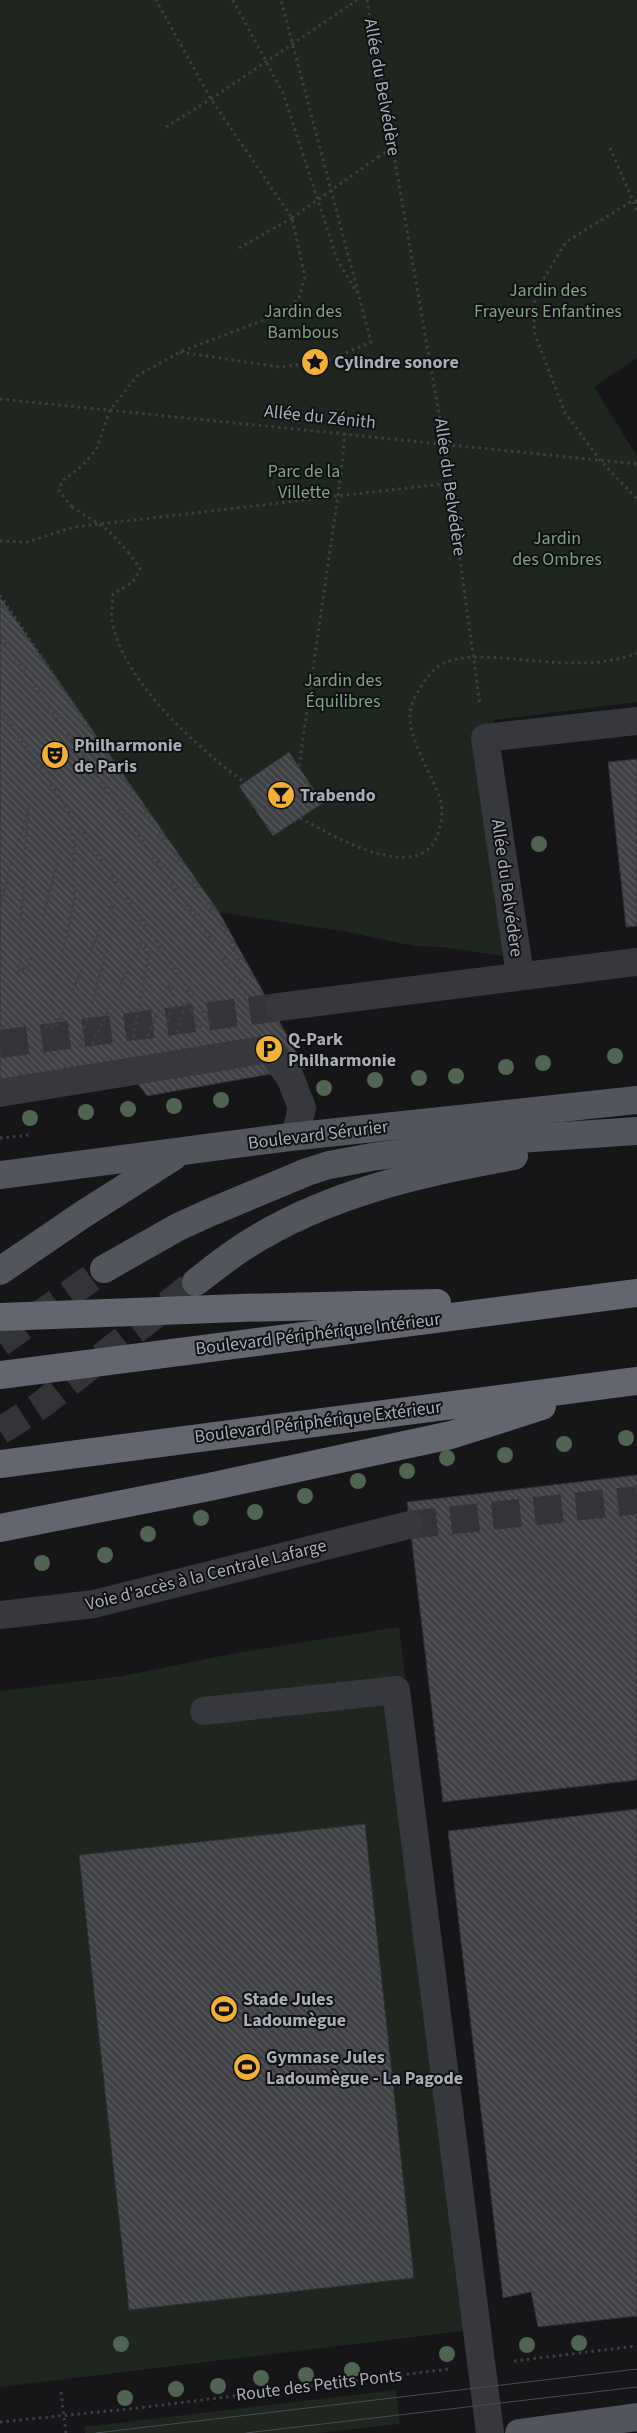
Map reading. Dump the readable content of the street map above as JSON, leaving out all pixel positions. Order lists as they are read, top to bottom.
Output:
{
  "streets": {
    "highway": ["Boulevard Périphérique Intérieur", "Boulevard Périphérique Extérieur"],
    "main road": ["Boulevard Sérurier"],
    "lane": ["Allée du Belvédère", "Voie d'accès à la Centrale Lafarge"],
    "path": ["Allée du Zénith", "Route des Petits Ponts"]
  },
  "crossings": [
    ["Allée du Belvédère", "Allée du Zénith"]
  ],
  "parks": [
    "Jardin des Frayeurs Enfantines",
    "Jardin des Bambous",
    "Parc de la Villette",
    "Jardin des Ombres",
    "Jardin des Équilibres"
  ],
  "places": {
    "place": ["Cylindre sonore"],
    "theatre": ["Philharmonie de Paris"],
    "bar": ["Trabendo"],
    "parking": ["Q-Park Philharmonie"],
    "sports": ["Stade Jules Ladoumègue", "Gymnase Jules Ladoumègue - La Pagode"]
  }
}
